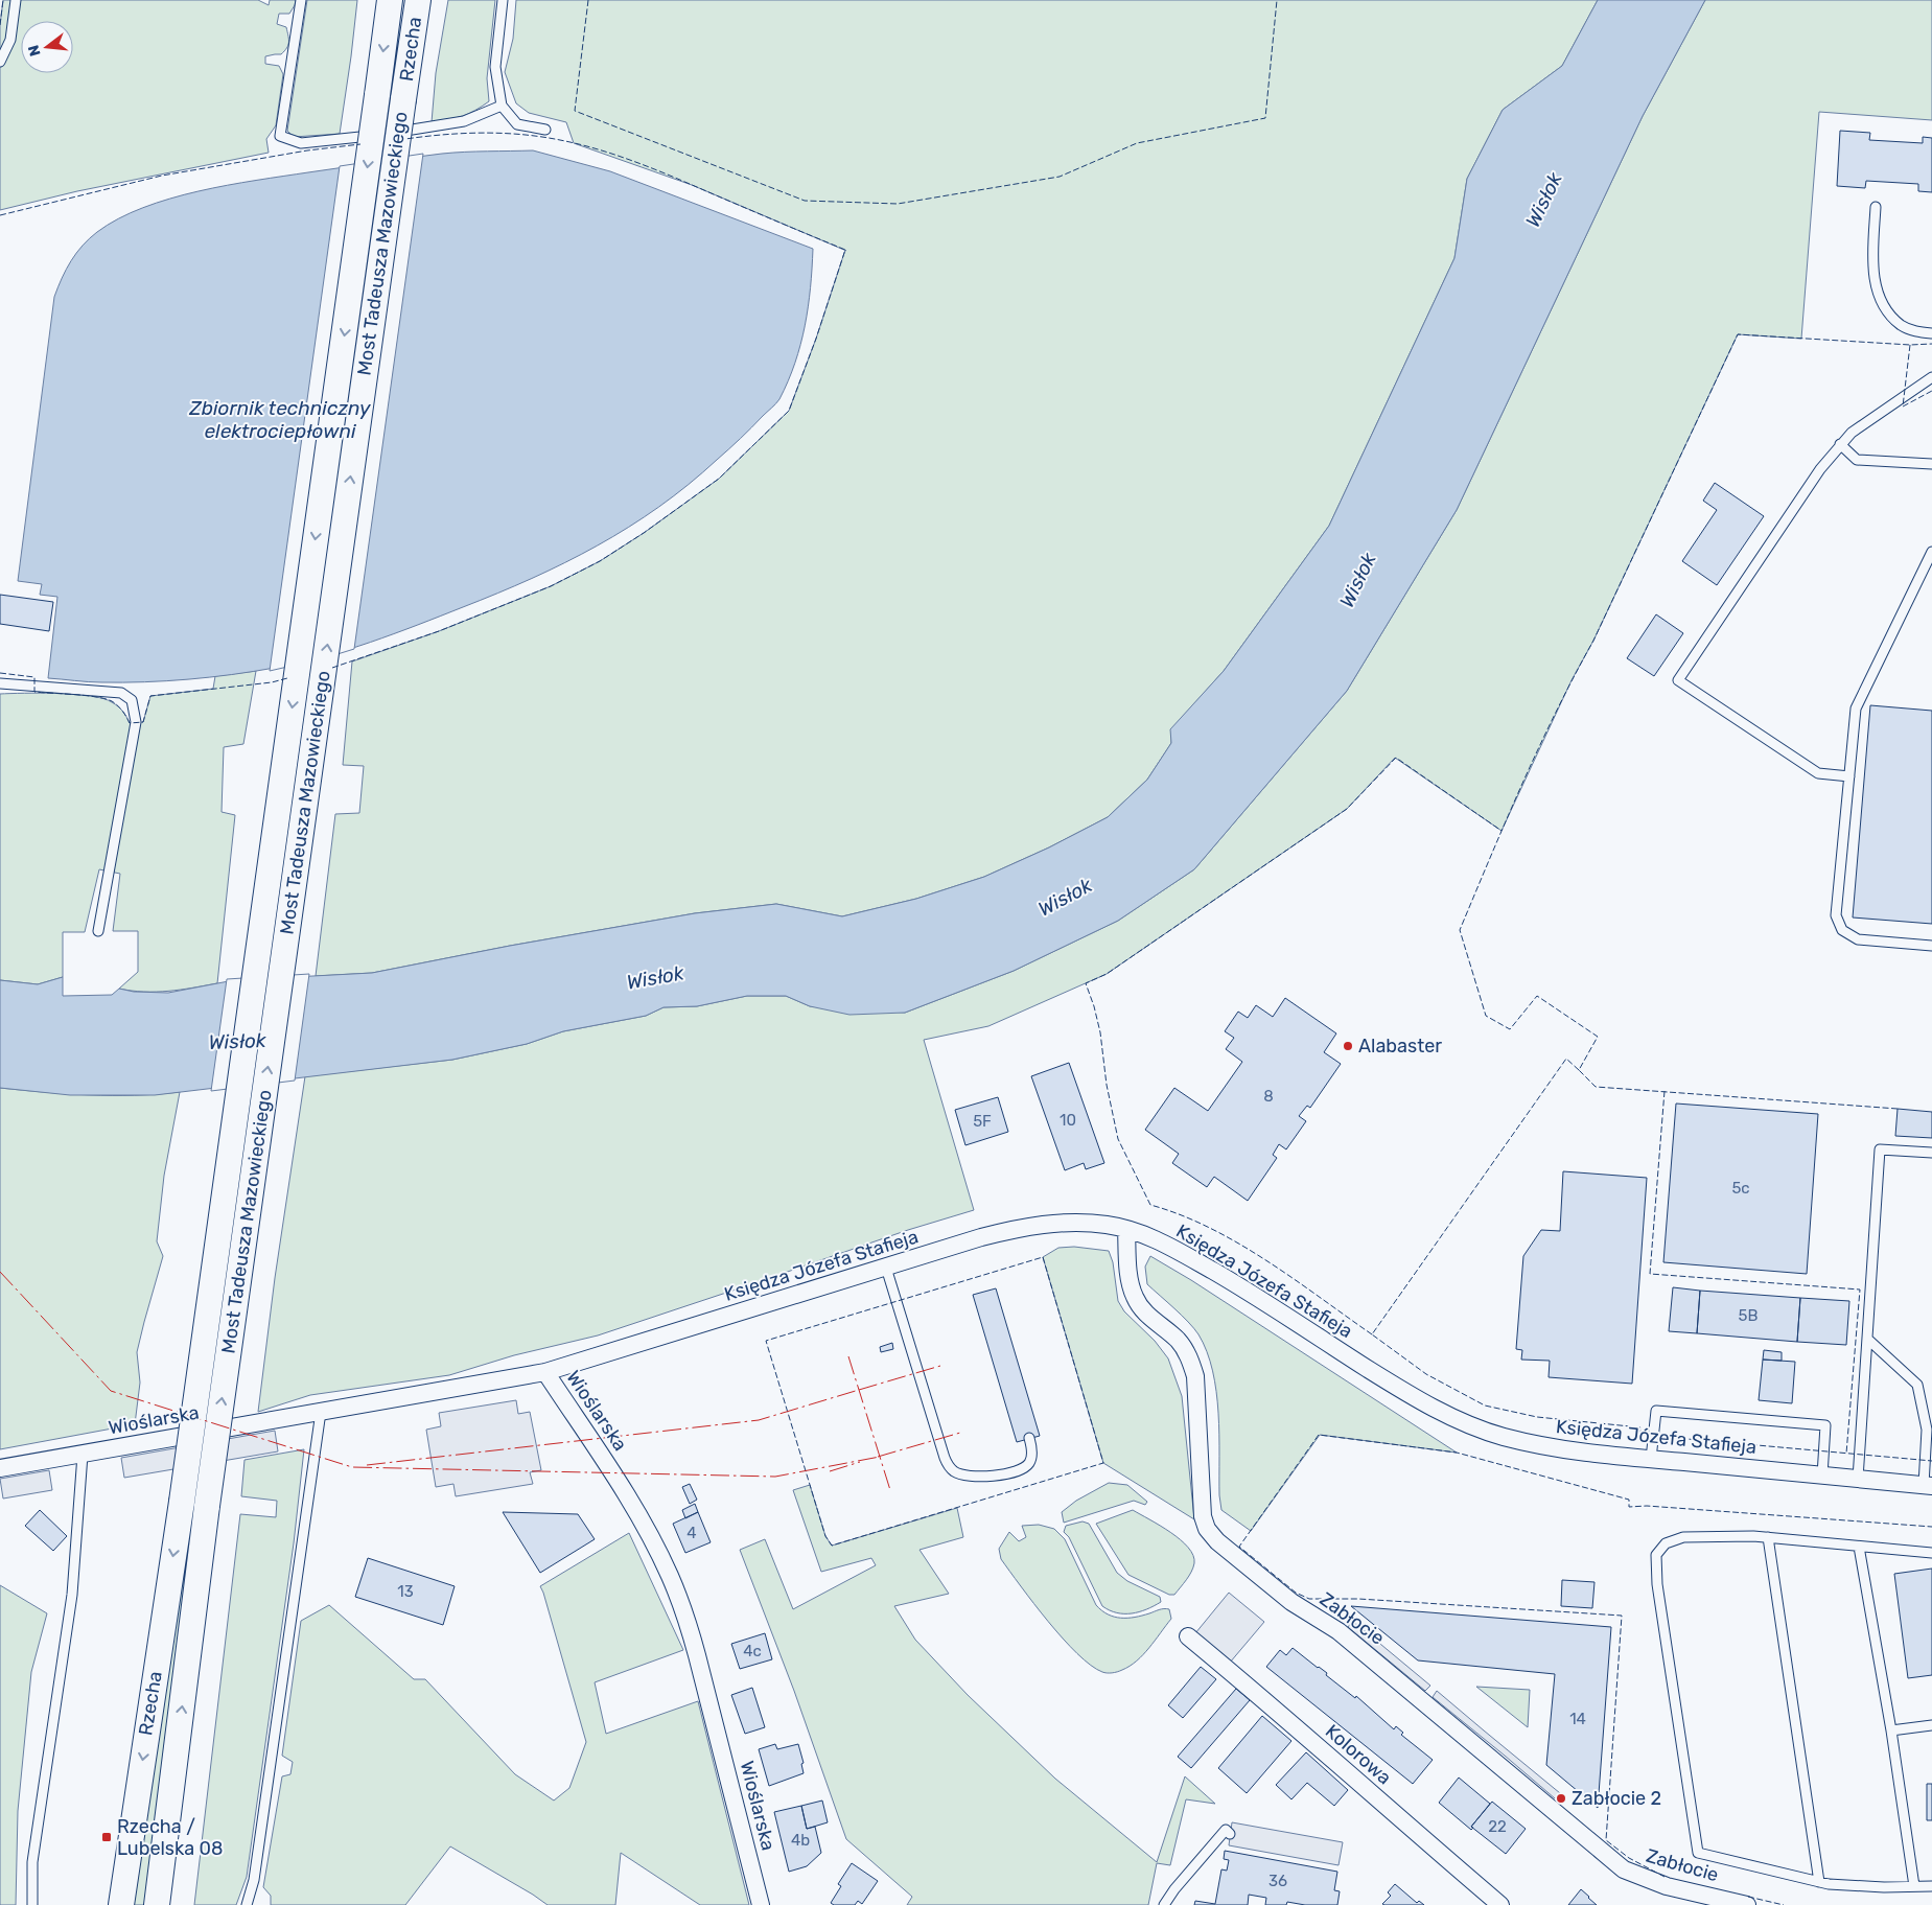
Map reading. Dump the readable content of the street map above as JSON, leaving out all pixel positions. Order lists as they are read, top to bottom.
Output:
{
  "streets": {
    "main road": ["Rzecha", "Most Tadeusza Mazowieckiego"],
    "street": [
      "Księdza Józefa Stafieja",
      "Wioślarska",
      "Zabłocie",
      "Kolorowa"
    ]
  },
  "crossings": [
    ["Rzecha", "Most Tadeusza Mazowieckiego"],
    ["Księdza Józefa Stafieja", "Wioślarska"],
    ["Księdza Józefa Stafieja", "Zabłocie"]
  ],
  "water": ["Wisłok", "Zbiornik techniczny elektrociepłowni"],
  "places": {
    "other": ["Alabaster", "Zabłocie 2"],
    "transit": ["Rzecha / Lubelska 08"]
  },
  "house_numbers": [
    "8",
    "10",
    "5F",
    "5c",
    "5B",
    "4",
    "13",
    "4c",
    "14",
    "22",
    "4b",
    "36"
  ],
  "north": "left"
}
